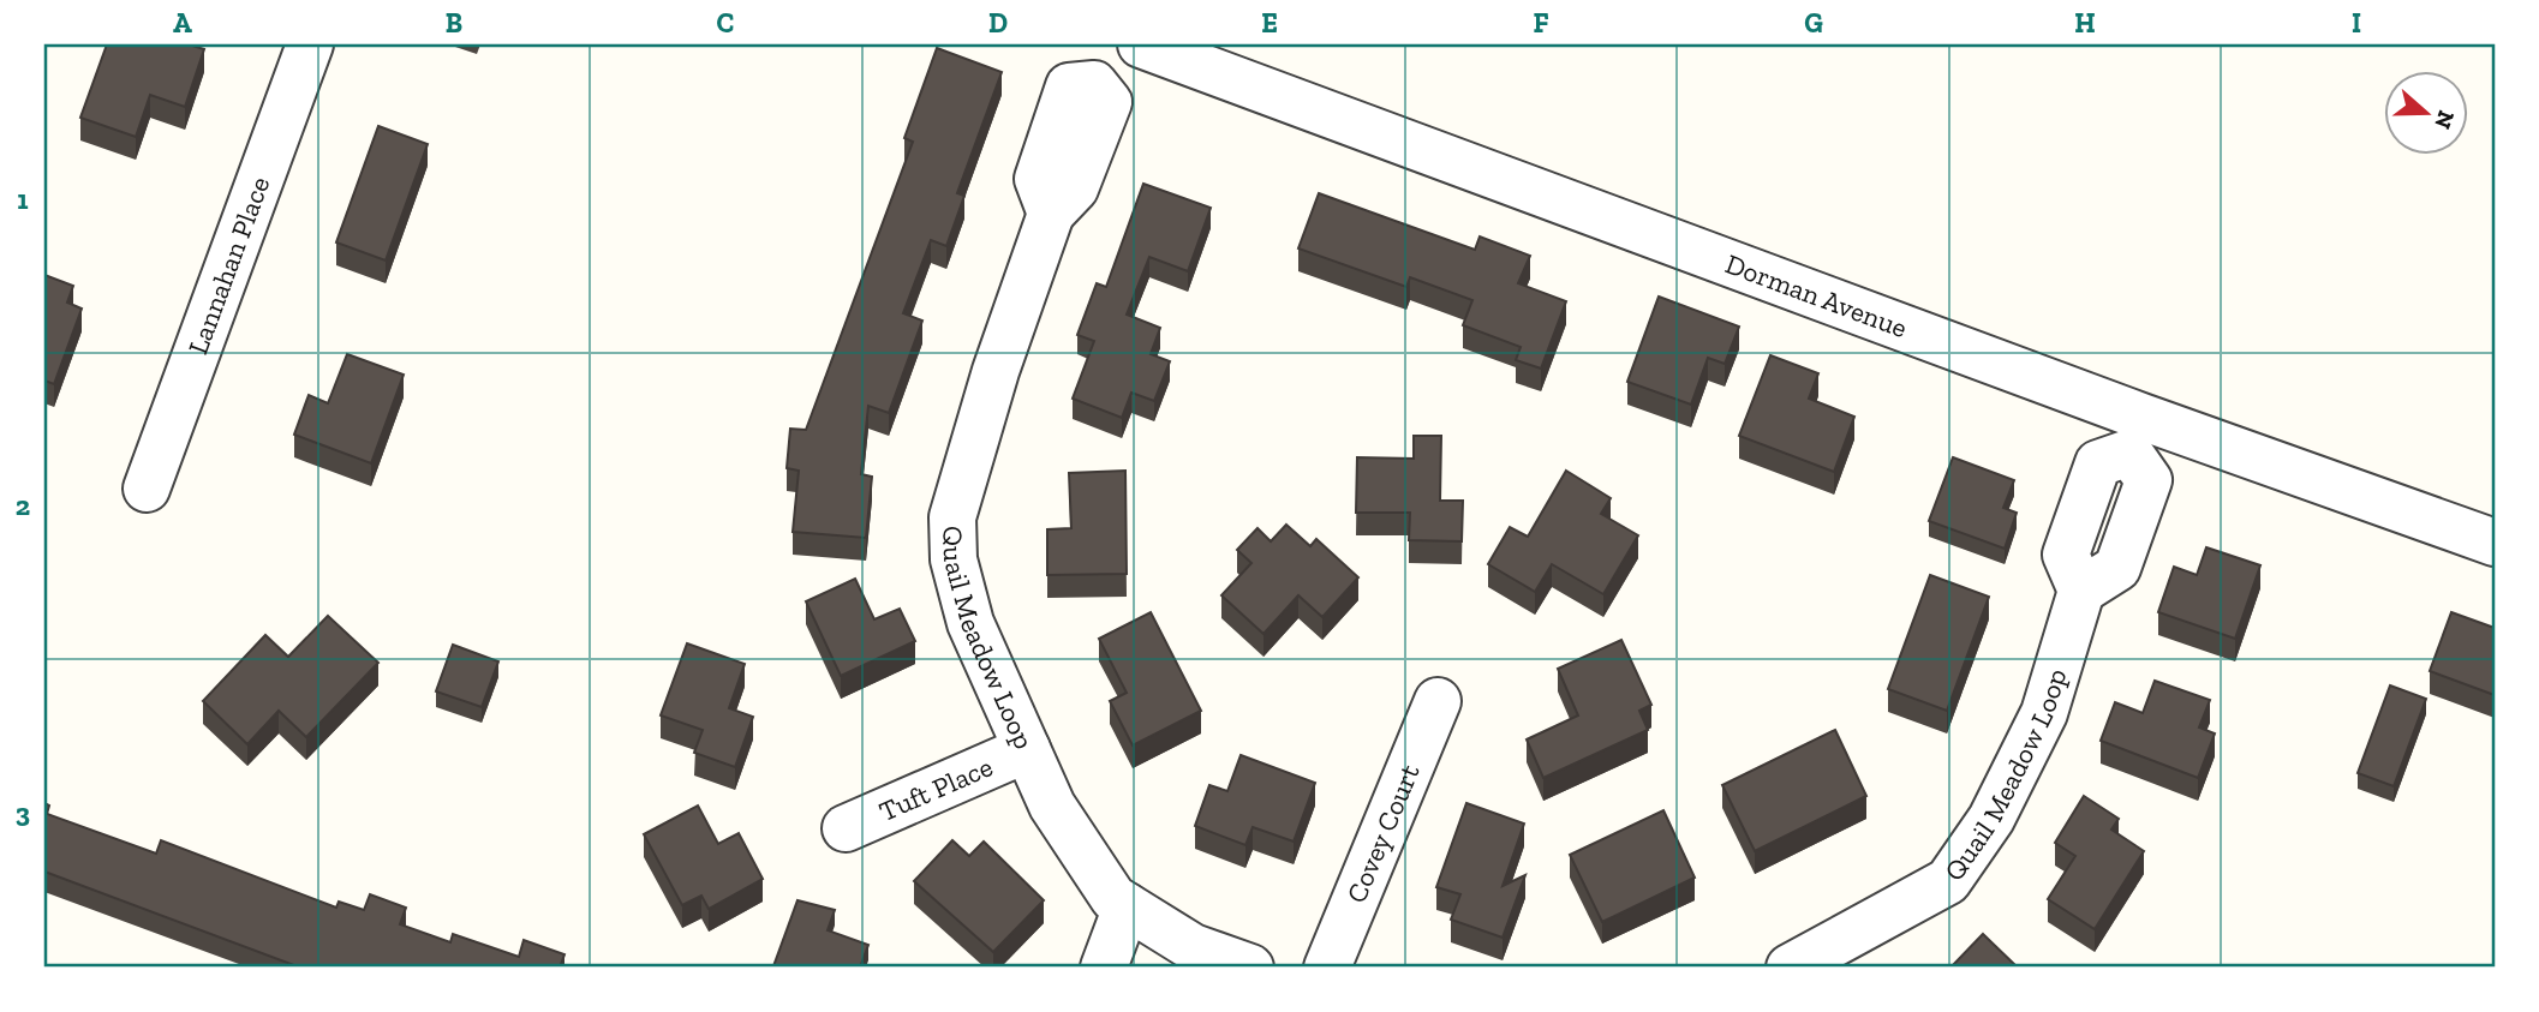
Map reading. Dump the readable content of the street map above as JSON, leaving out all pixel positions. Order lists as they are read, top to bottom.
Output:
{
  "streets": {
    "street": [
      "Lannahan Place",
      "Dorman Avenue",
      "Quail Meadow Loop",
      "Tuft Place",
      "Covey Court"
    ]
  },
  "crossings": [
    ["Dorman Avenue", "Quail Meadow Loop"],
    ["Quail Meadow Loop", "Tuft Place"]
  ],
  "north": "right",
  "grid": {
    "columns": [
      "A",
      "B",
      "C",
      "D",
      "E",
      "F",
      "G",
      "H",
      "I"
    ],
    "rows": ["1", "2", "3"]
  }
}
